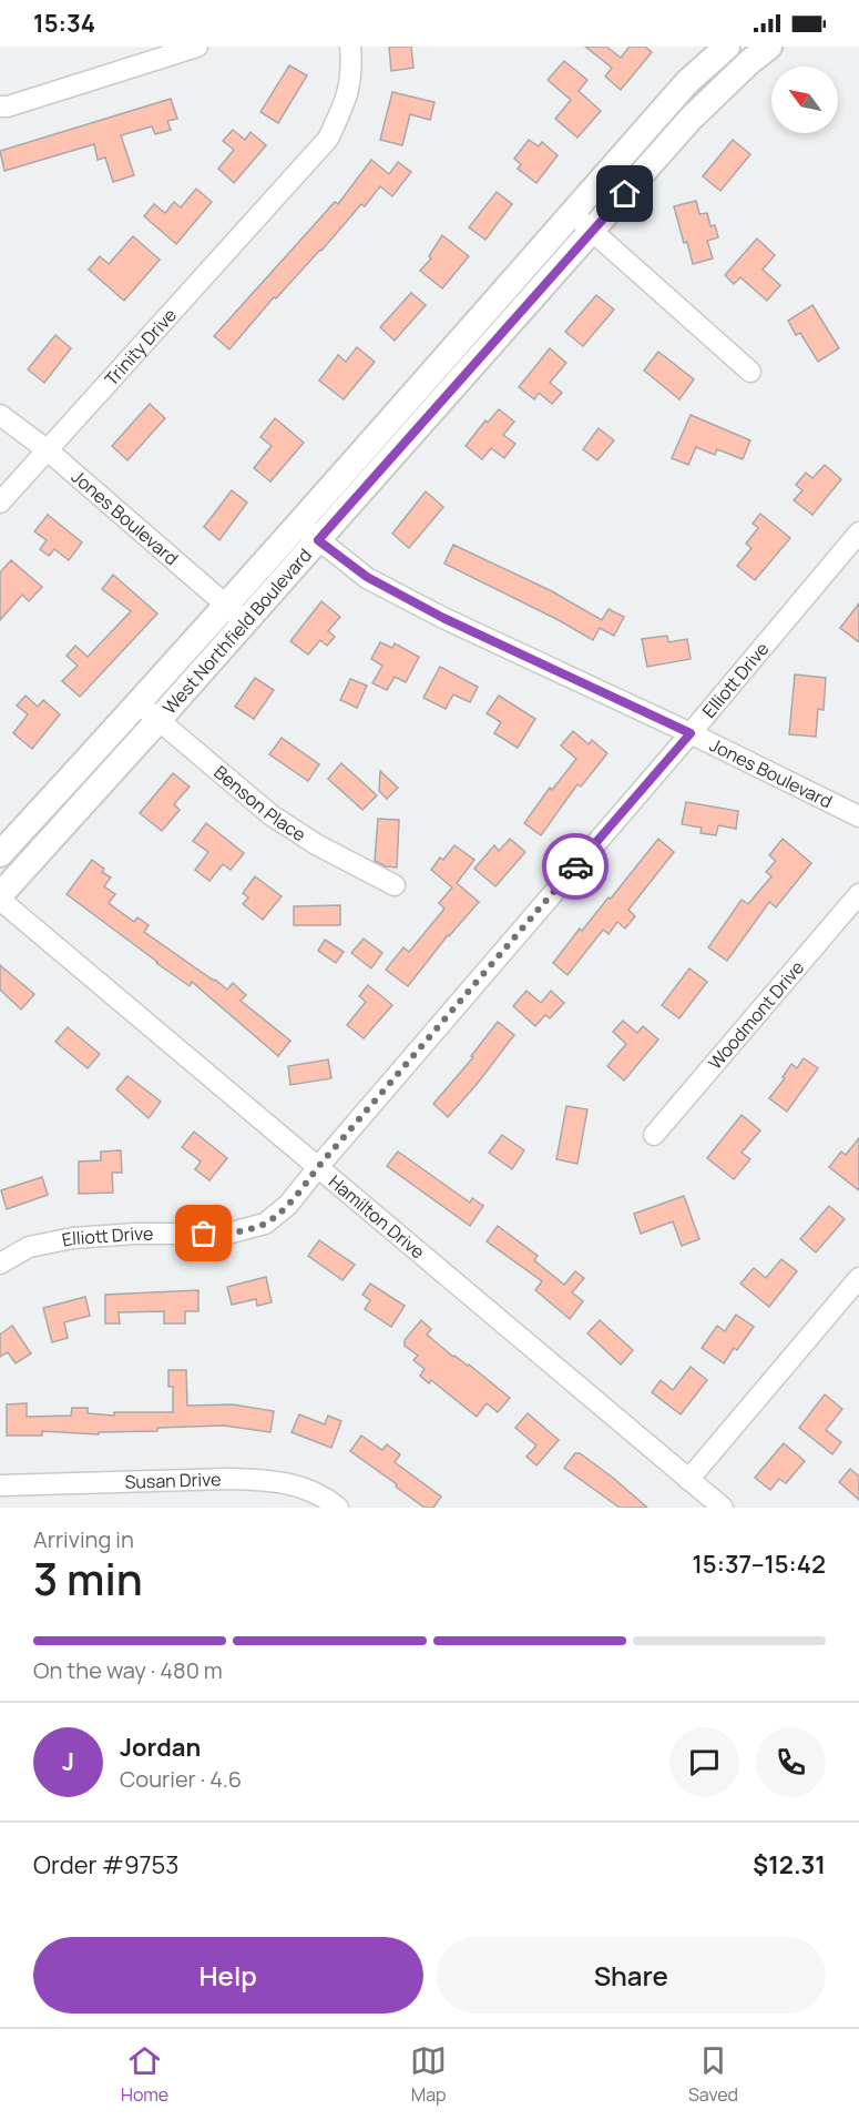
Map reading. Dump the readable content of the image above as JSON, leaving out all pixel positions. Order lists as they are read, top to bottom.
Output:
{
  "streets": {
    "main road": ["West Northfield Boulevard"],
    "street": [
      "Trinity Drive",
      "Jones Boulevard",
      "Elliott Drive",
      "Benson Place",
      "Woodmont Drive",
      "Hamilton Drive",
      "Susan Drive"
    ]
  },
  "crossings": [
    ["Trinity Drive", "Jones Boulevard"],
    ["Jones Boulevard", "West Northfield Boulevard"],
    ["Jones Boulevard", "Elliott Drive"],
    ["West Northfield Boulevard", "Benson Place"],
    ["West Northfield Boulevard", "Hamilton Drive"],
    ["Elliott Drive", "Hamilton Drive"]
  ],
  "north": "top left",
  "page": {
    "status": "15:34",
    "heading": ["3 min", "Arriving in", "15:37–15:42"],
    "panel": [
      "Jordan",
      "Courier · 4.6",
      "Order #9753",
      "$12.31"
    ],
    "bar": "On the way · 480 m",
    "round": "J",
    "buttons": ["Help", "Share"],
    "tabs": ["Home", "Map", "Saved"]
  }
}
